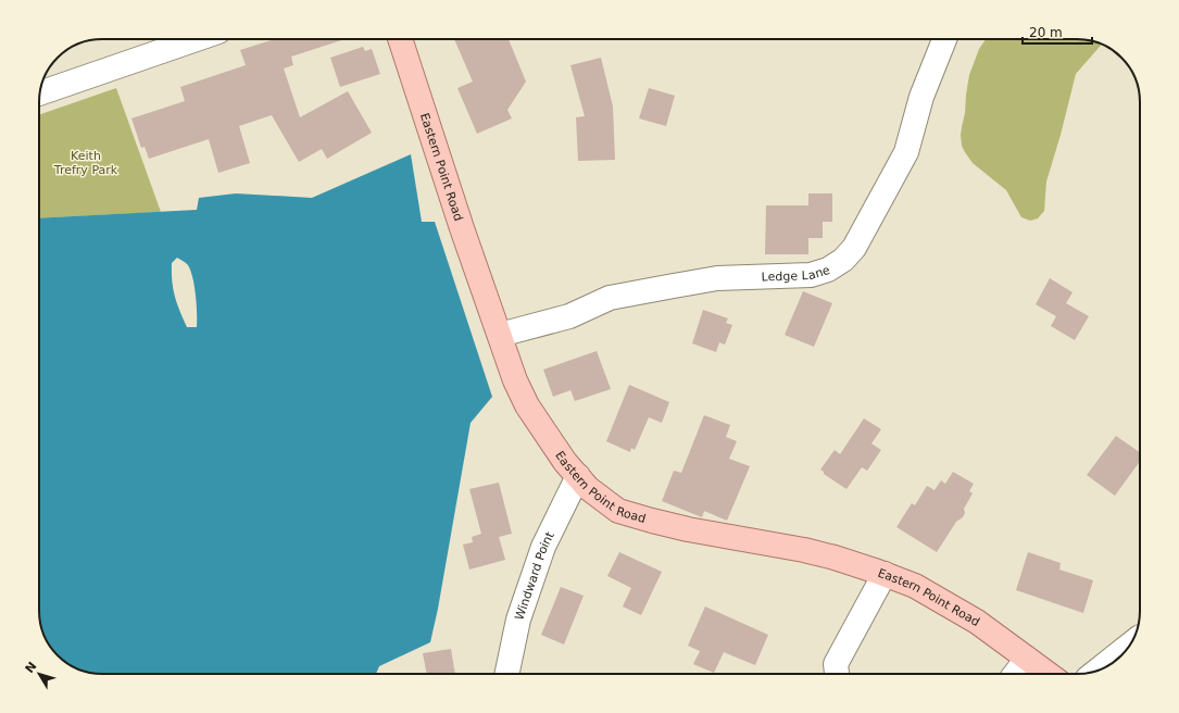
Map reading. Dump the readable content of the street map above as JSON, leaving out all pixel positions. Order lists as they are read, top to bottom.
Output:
{
  "streets": {
    "main road": ["Eastern Point Road"],
    "street": ["Ledge Lane", "Windward Point"]
  },
  "crossings": [
    ["Eastern Point Road", "Ledge Lane"],
    ["Eastern Point Road", "Windward Point"]
  ],
  "parks": ["Keith Trefry Park"],
  "scale_bar": "20 m",
  "north": "top left"
}
